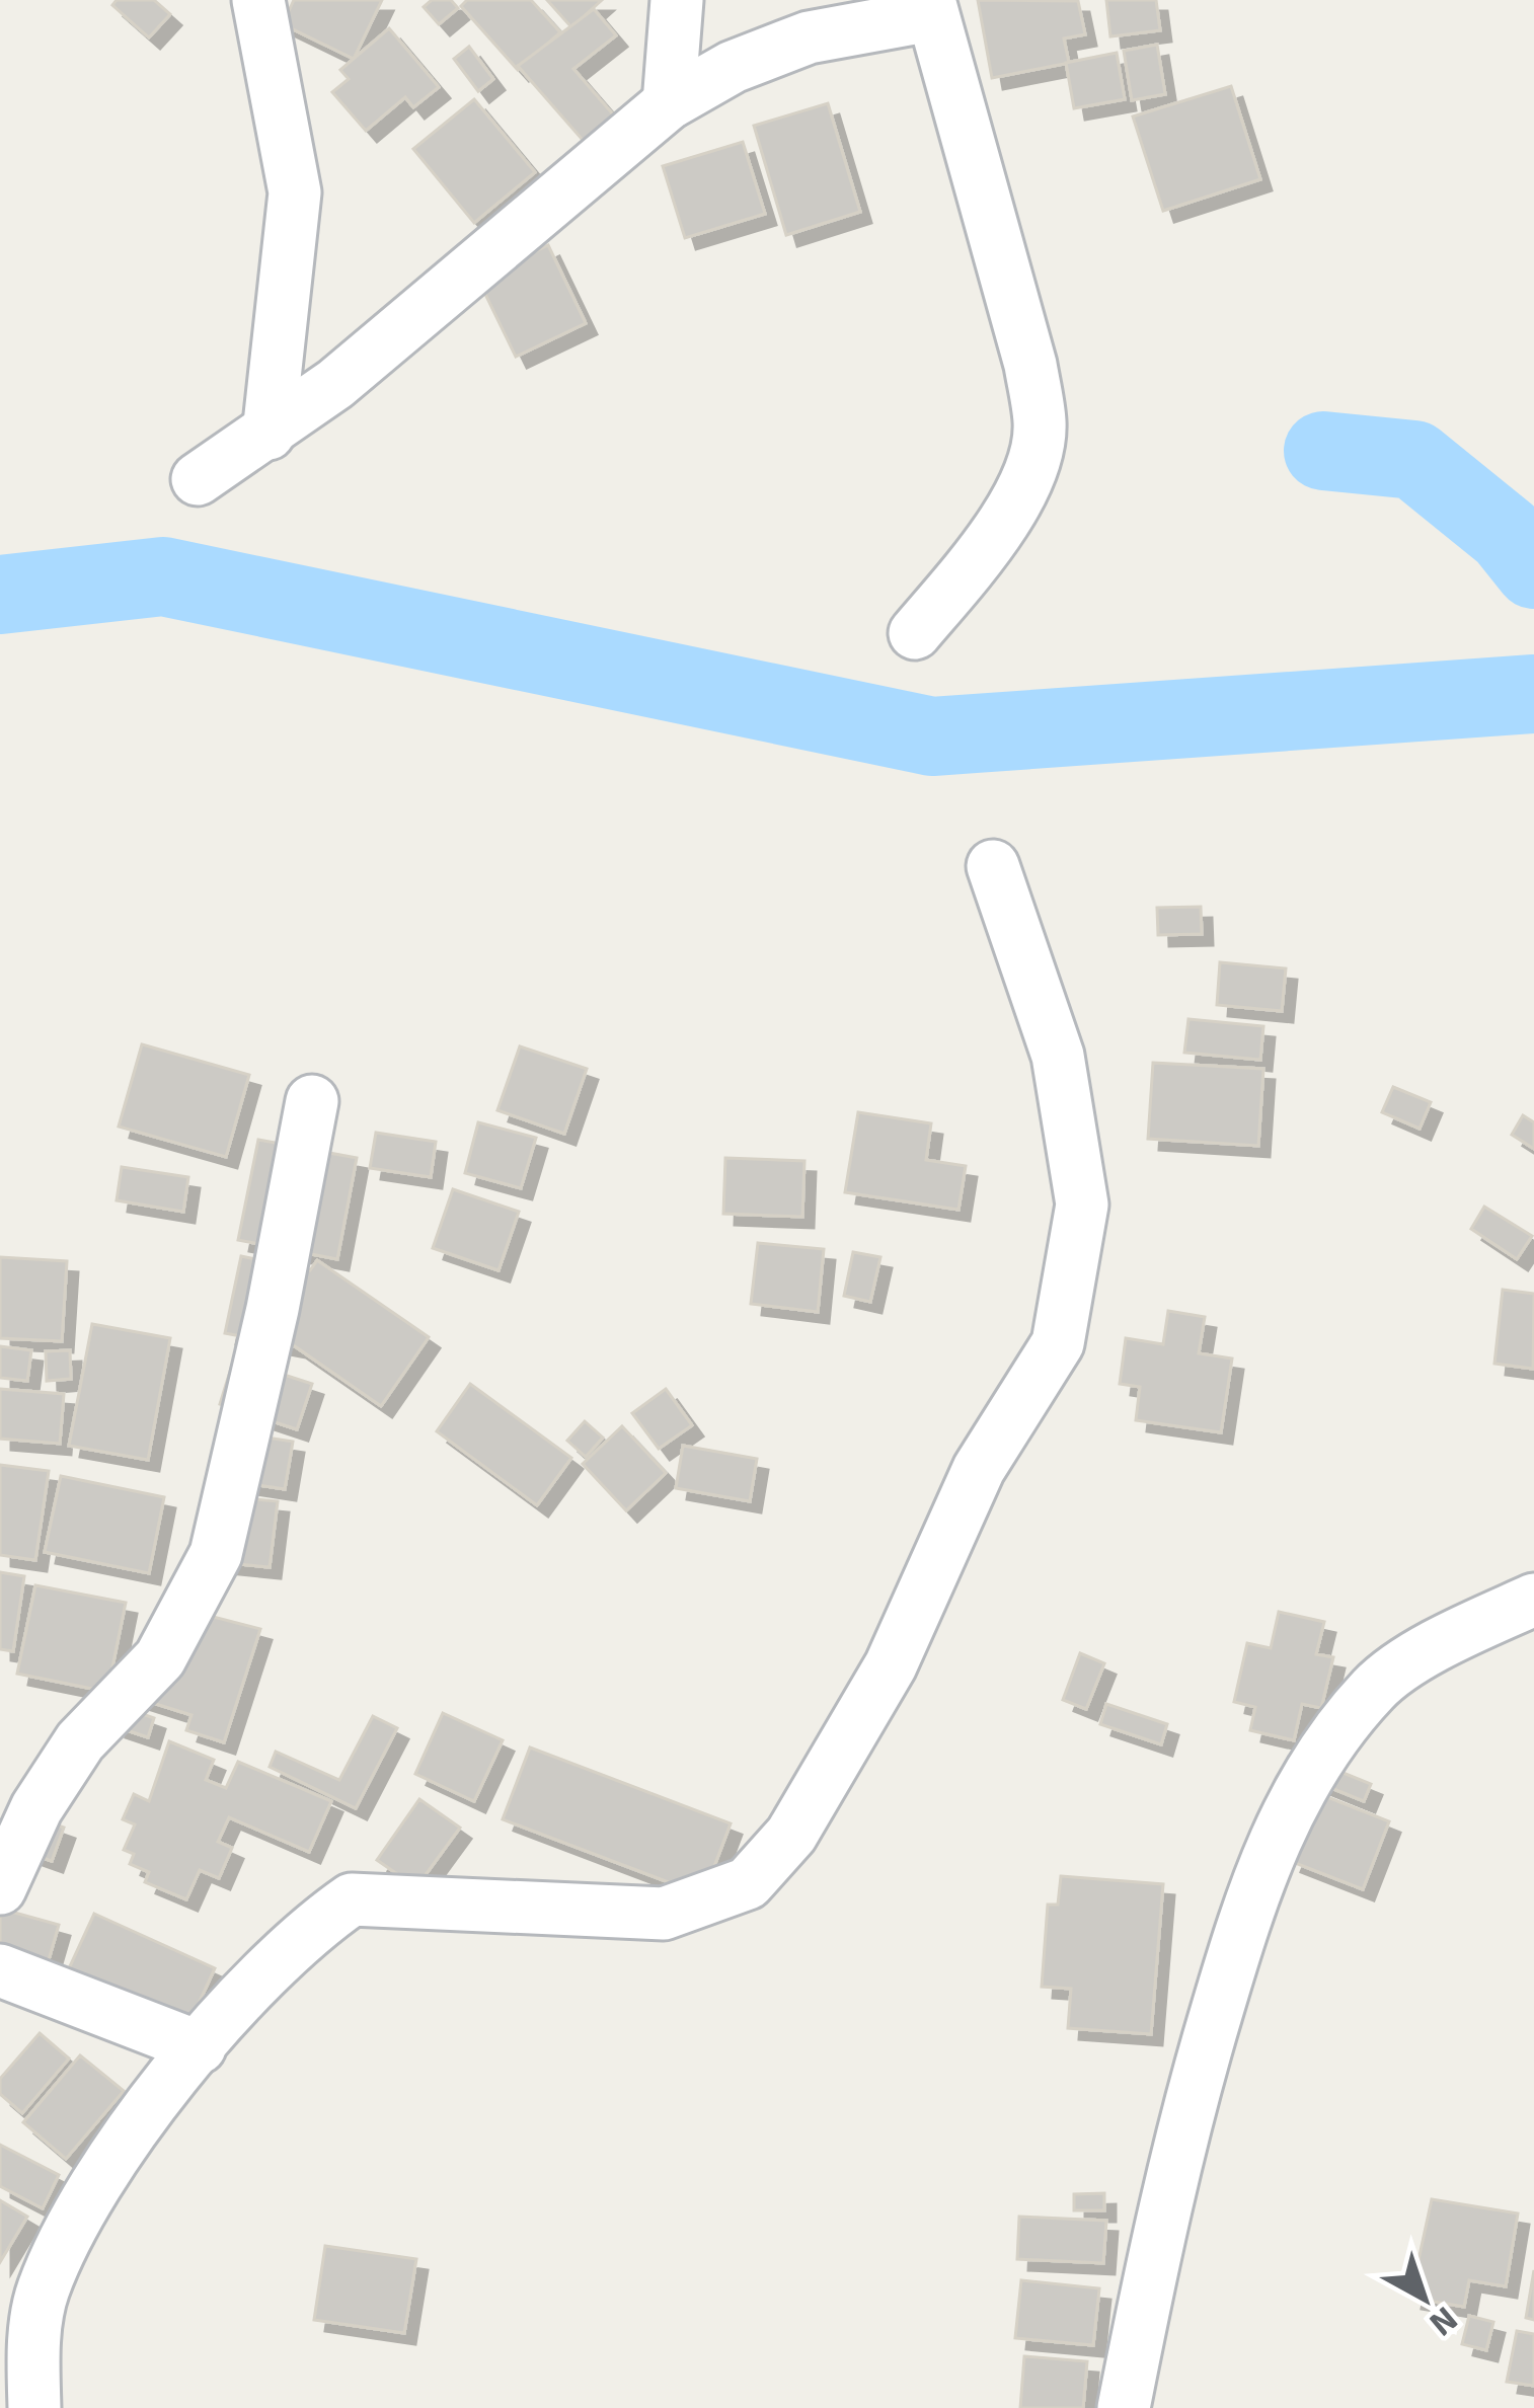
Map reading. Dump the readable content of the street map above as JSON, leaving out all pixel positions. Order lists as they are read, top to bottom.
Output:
{
  "north": "bottom right"
}
